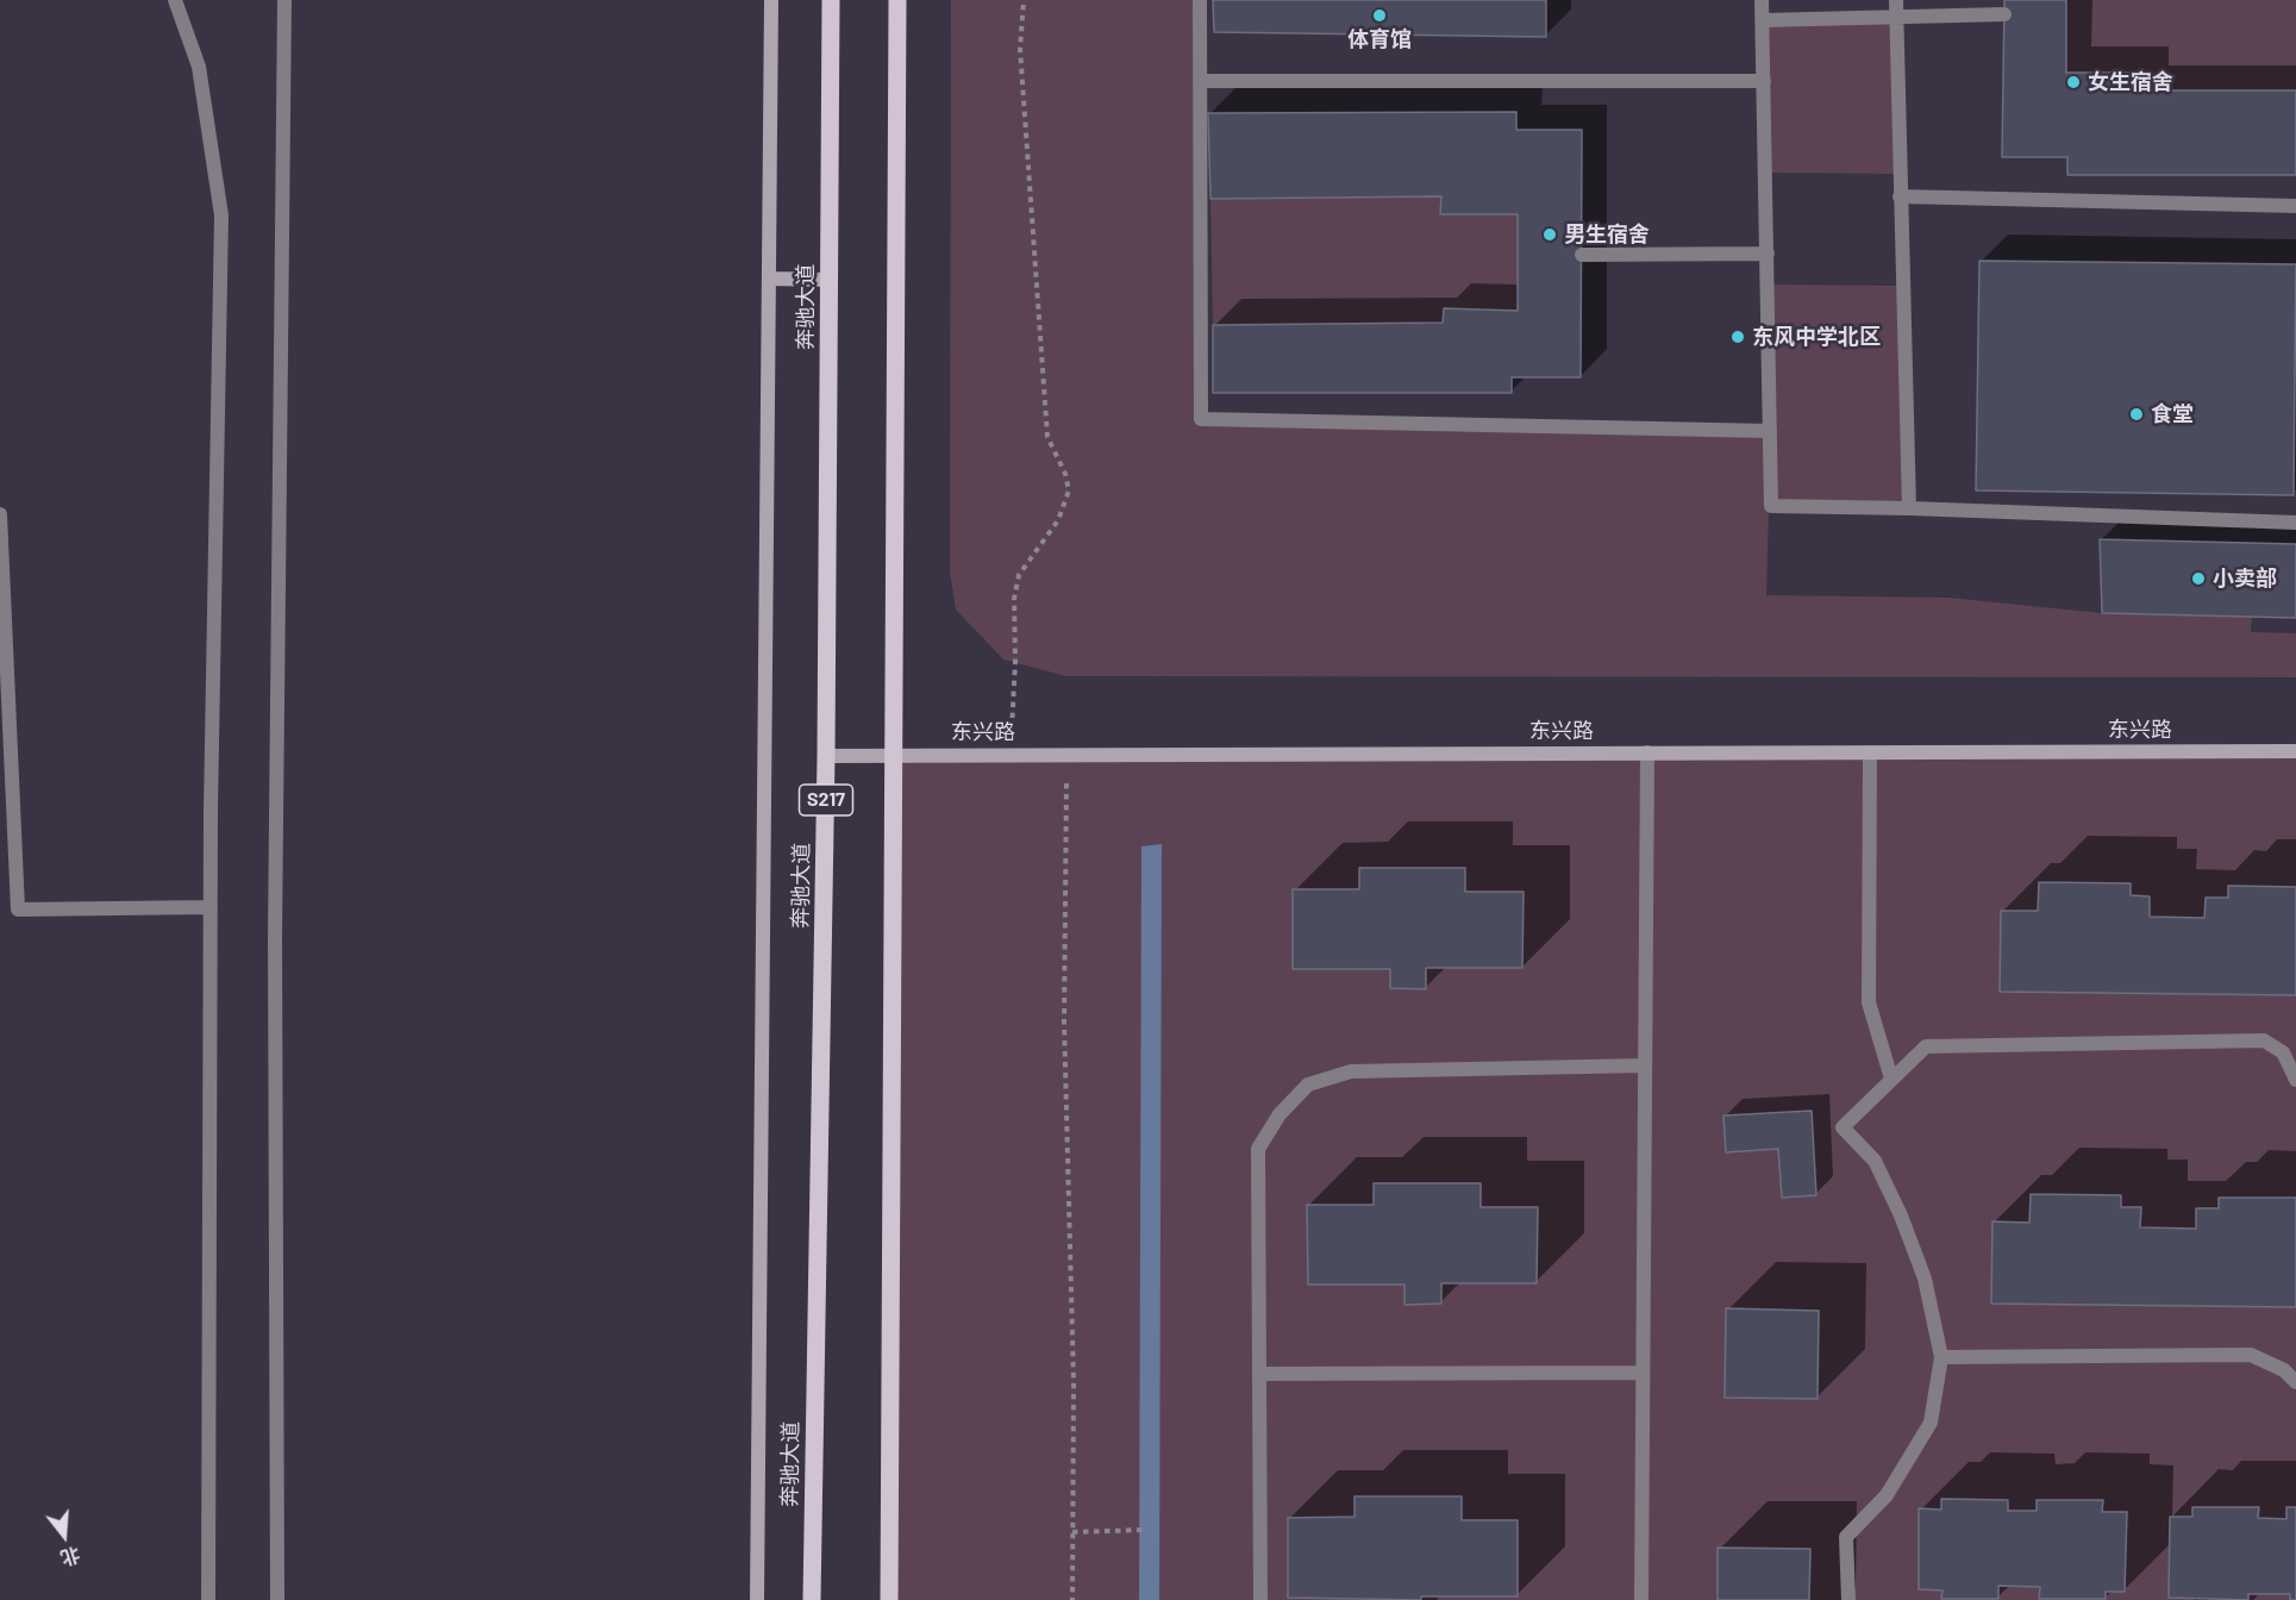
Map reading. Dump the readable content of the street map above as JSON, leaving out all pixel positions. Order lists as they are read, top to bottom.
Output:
{
  "streets": {
    "main road": ["奔驰大道", "S217"],
    "street": ["东兴路"]
  },
  "crossings": [
    ["奔驰大道", "东兴路"]
  ],
  "places": [
    "体育馆",
    "女生宿舍",
    "男生宿舍",
    "东风中学北区",
    "食堂",
    "小卖部"
  ],
  "north": "bottom"
}
